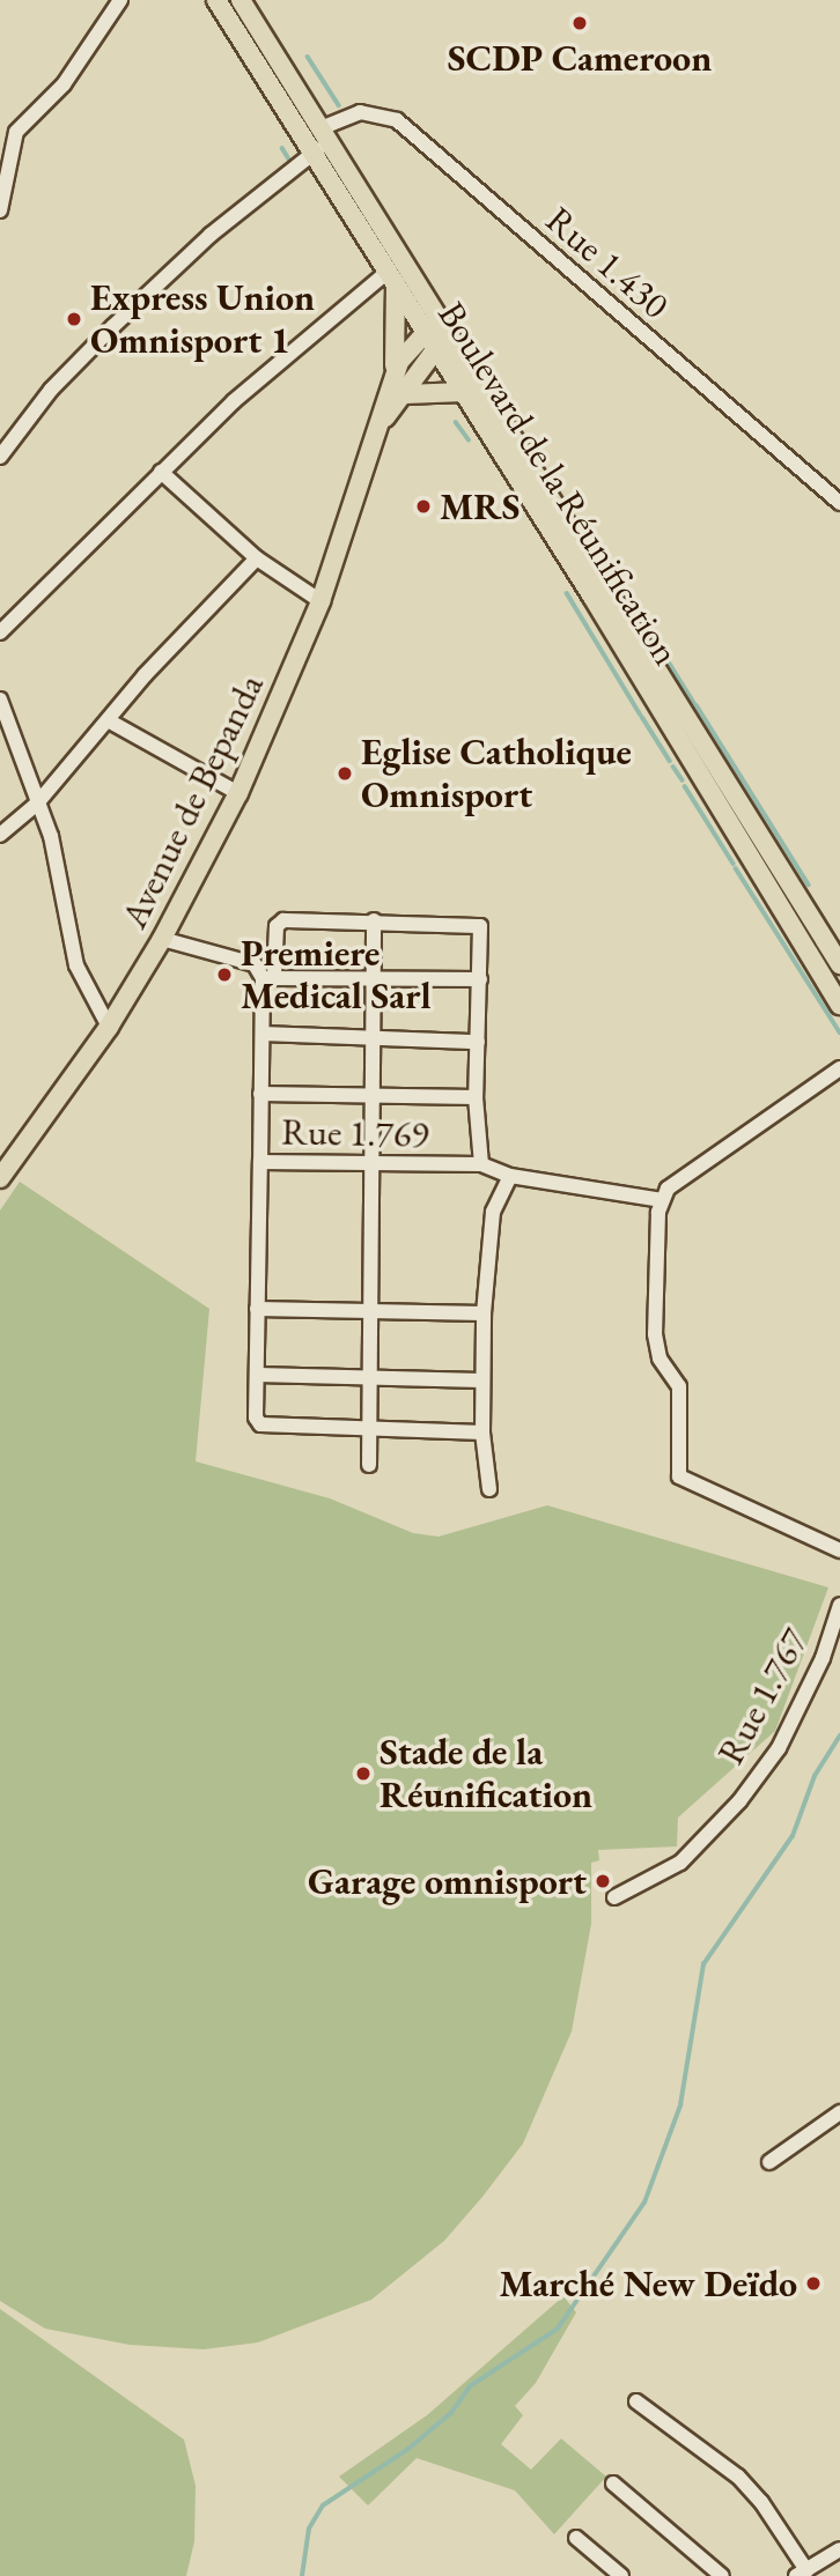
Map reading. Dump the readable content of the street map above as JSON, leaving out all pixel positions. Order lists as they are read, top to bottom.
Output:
{
  "streets": {
    "main road": ["Boulevard de la Réunification", "Avenue de Bepanda"],
    "street": ["Rue 1.430", "Rue 1.769", "Rue 1.767"]
  },
  "crossings": [
    ["Rue 1.430", "Boulevard de la Réunification"],
    ["Boulevard de la Réunification", "Avenue de Bepanda"]
  ],
  "places": [
    "SCDP Cameroon",
    "Express Union Omnisport 1",
    "MRS",
    "Eglise Catholique Omnisport",
    "Premiere Medical Sarl",
    "Stade de la Réunification",
    "Garage omnisport",
    "Marché New Deïdo"
  ]
}
